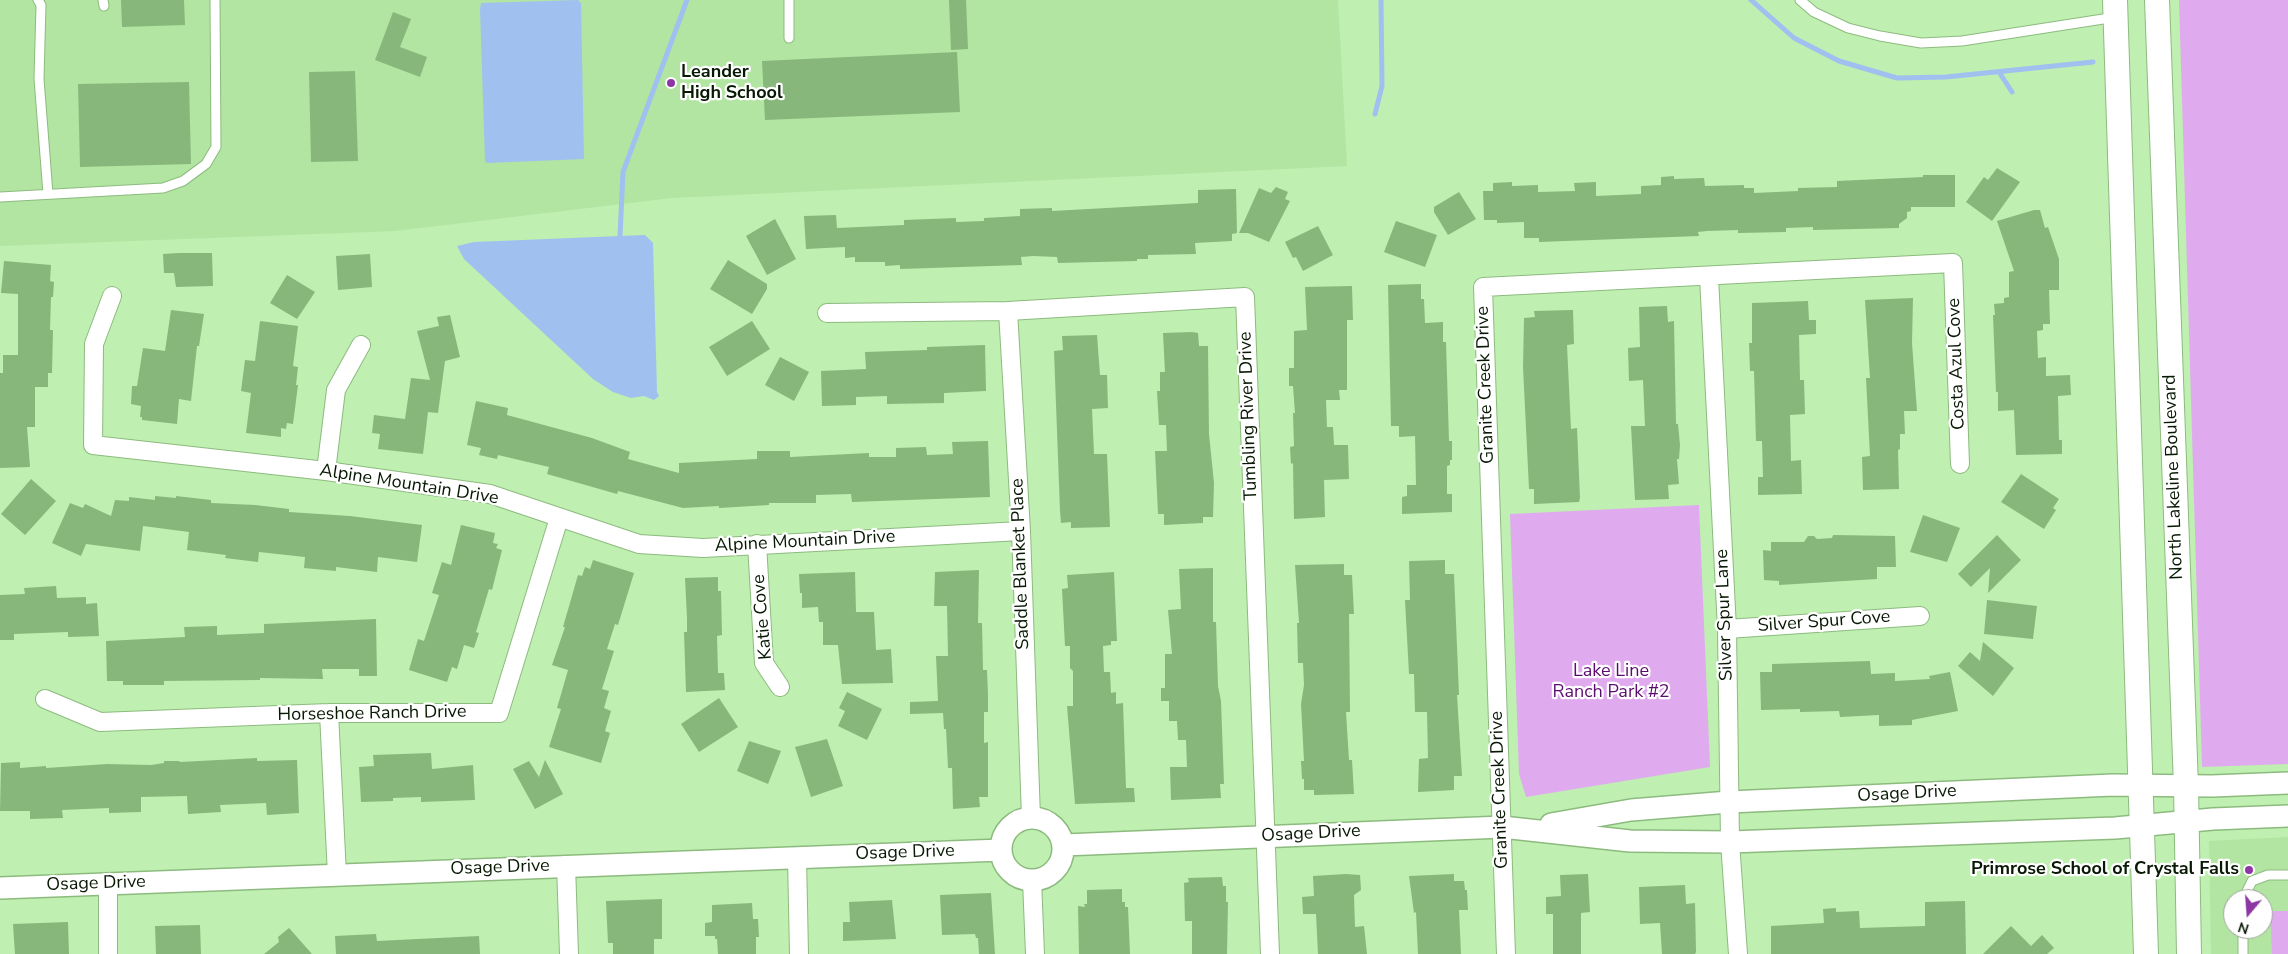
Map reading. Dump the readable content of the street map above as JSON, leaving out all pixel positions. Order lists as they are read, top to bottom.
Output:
{
  "streets": {
    "main road": ["North Lakeline Boulevard"],
    "street": [
      "Costa Azul Cove",
      "Granite Creek Drive",
      "Tumbling River Drive",
      "Alpine Mountain Drive",
      "Saddle Blanket Place",
      "Silver Spur Lane",
      "Katie Cove",
      "Silver Spur Cove",
      "Horseshoe Ranch Drive",
      "Osage Drive"
    ]
  },
  "crossings": [
    ["Costa Azul Cove", "Granite Creek Drive"],
    ["Granite Creek Drive", "Silver Spur Lane"],
    ["Granite Creek Drive", "Osage Drive"],
    ["Tumbling River Drive", "Saddle Blanket Place"],
    ["Tumbling River Drive", "Osage Drive"],
    ["North Lakeline Boulevard", "Osage Drive"],
    ["Alpine Mountain Drive", "Saddle Blanket Place"],
    ["Alpine Mountain Drive", "Katie Cove"],
    ["Alpine Mountain Drive", "Horseshoe Ranch Drive"],
    ["Saddle Blanket Place", "Osage Drive"],
    ["Silver Spur Lane", "Silver Spur Cove"],
    ["Silver Spur Lane", "Osage Drive"]
  ],
  "parks": ["Lake Line Ranch Park #2"],
  "places": ["Leander High School", "Primrose School of Crystal Falls"],
  "north": "bottom"
}
